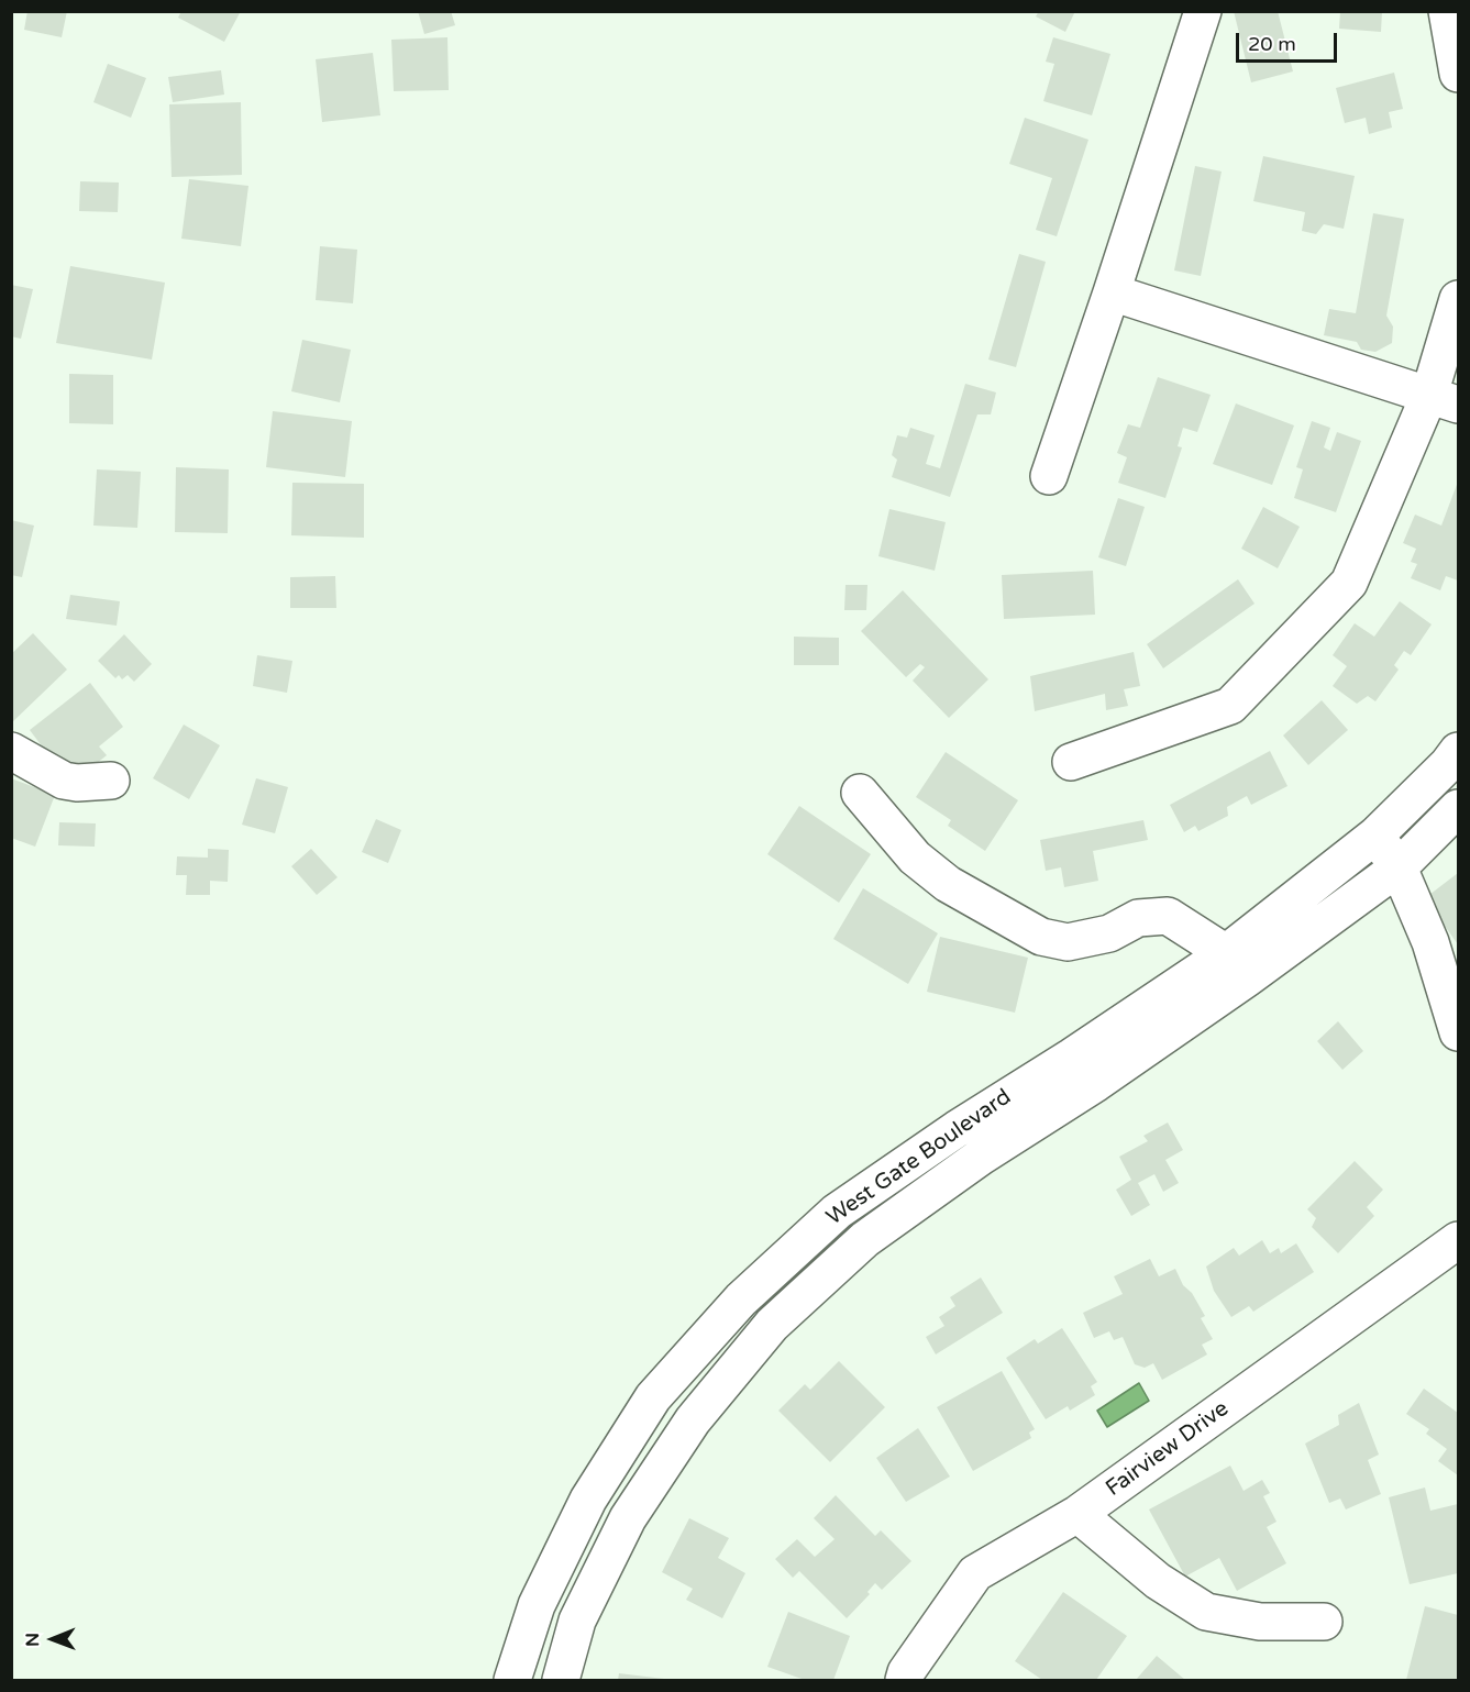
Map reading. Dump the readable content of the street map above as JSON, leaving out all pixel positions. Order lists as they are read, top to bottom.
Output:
{
  "streets": {
    "street": ["West Gate Boulevard", "Fairview Drive"]
  },
  "scale_bar": "20 m",
  "north": "left"
}
